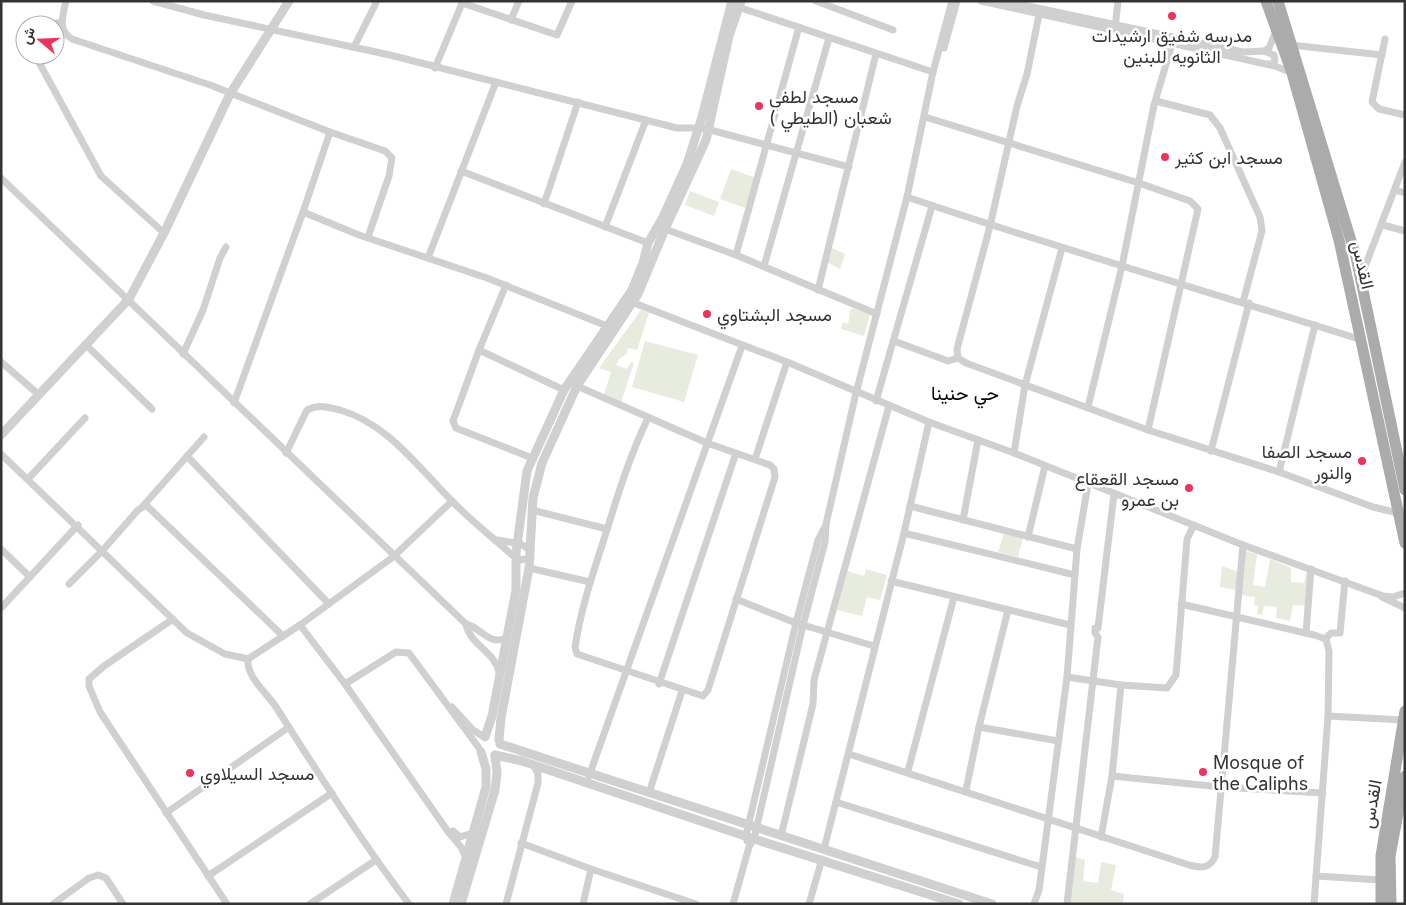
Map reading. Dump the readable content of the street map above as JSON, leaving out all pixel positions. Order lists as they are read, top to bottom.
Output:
{
  "streets": {
    "main road": ["القدس"]
  },
  "districts": ["حي حنينا"],
  "places": [
    "مدرسه شفيق ارشيدات الثانويه للبنين",
    "مسجد لطفي شعبان (الطيطي )",
    "مسجد ابن كثير",
    "مسجد البشتاوي",
    "مسجد الصفا والنور",
    "مسجد القعقاع بن عمرو",
    "Mosque of the Caliphs",
    "مسجد السيلاوي"
  ],
  "north": "left"
}
